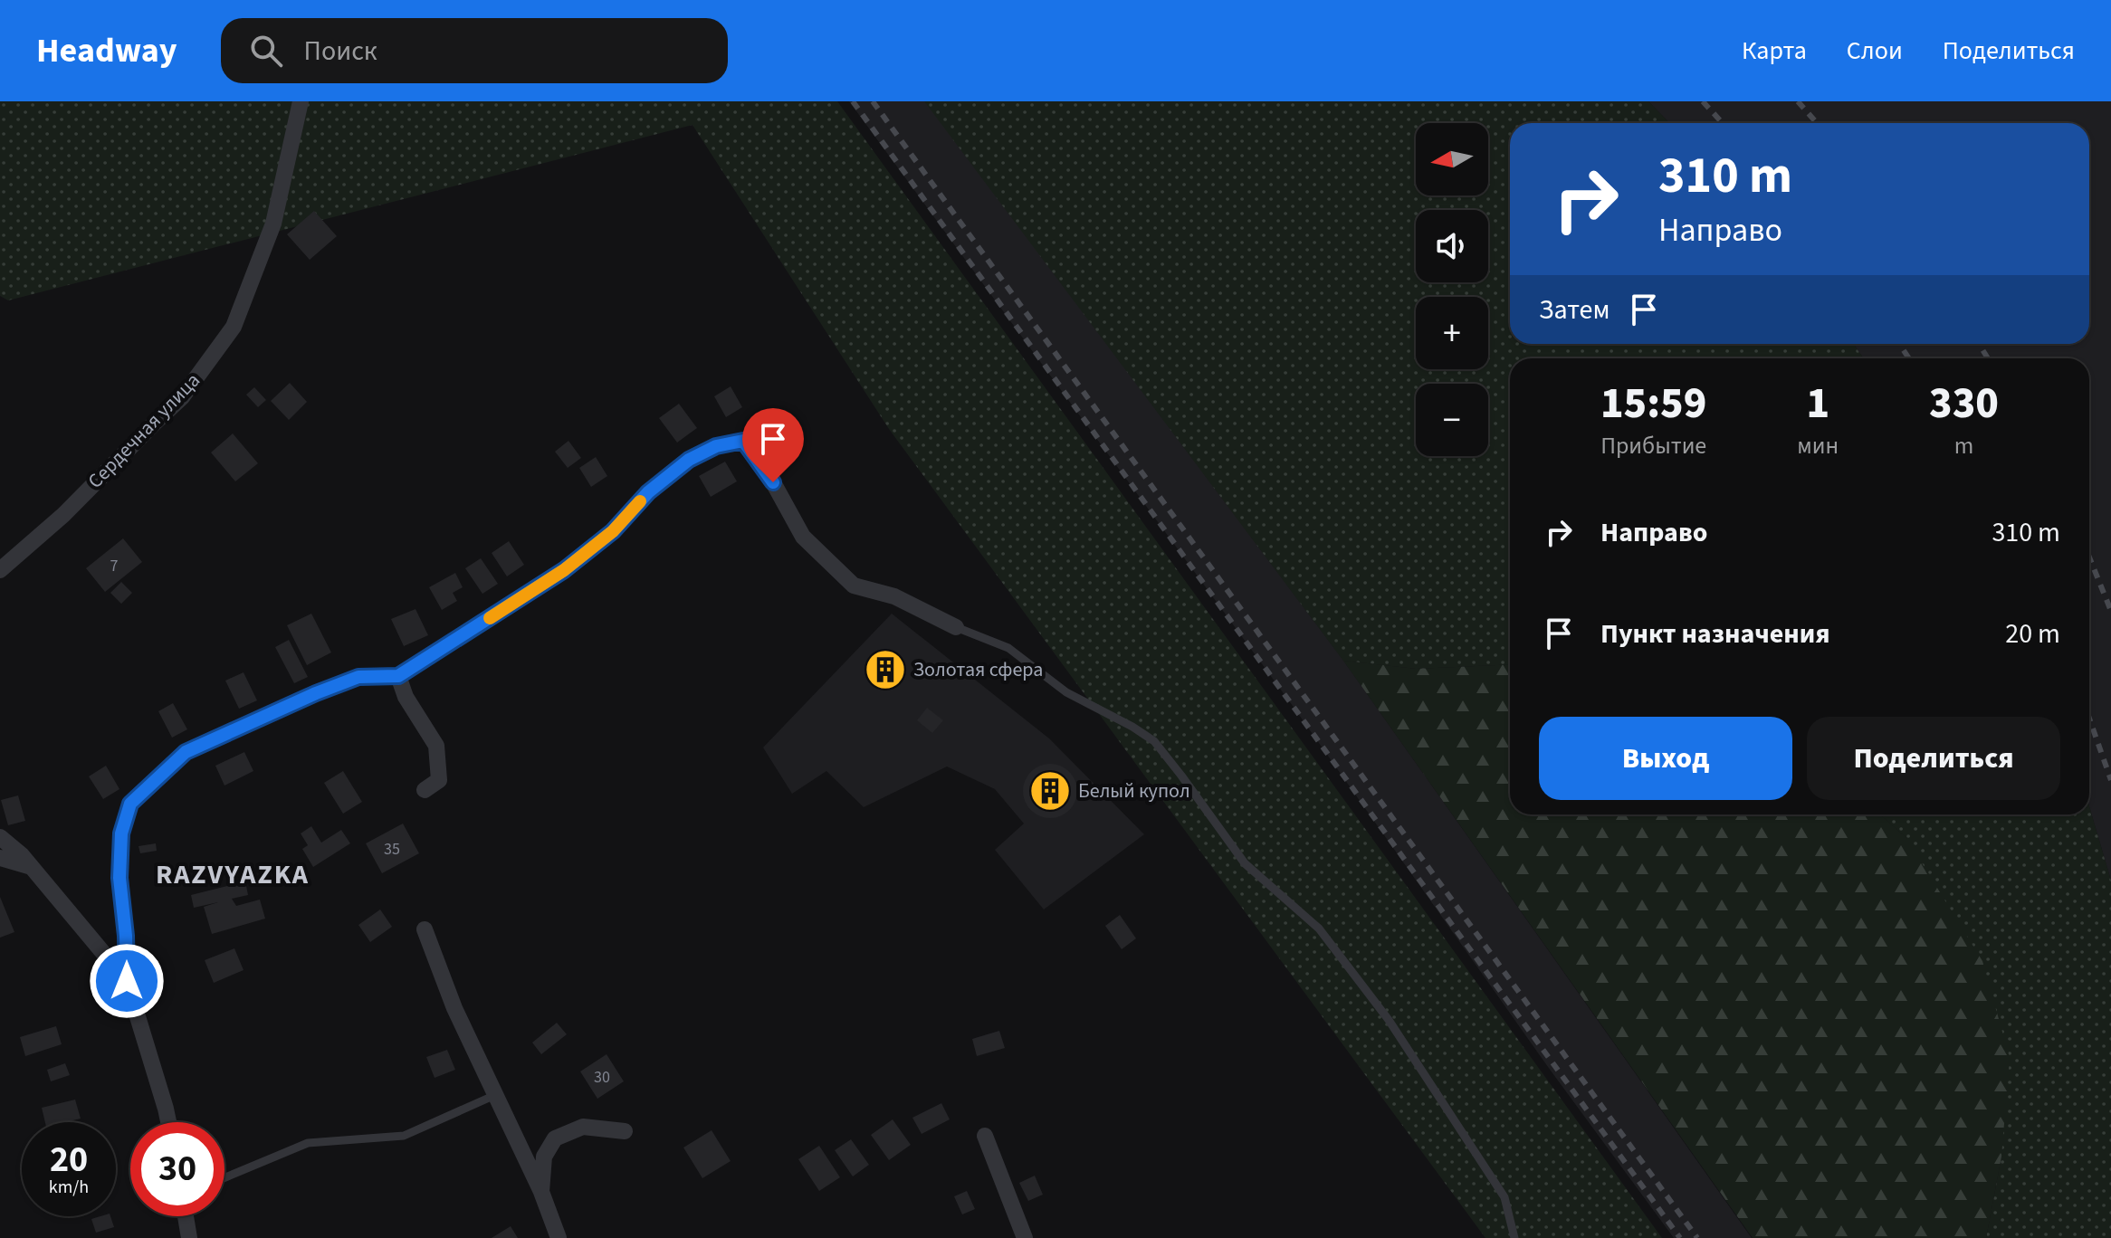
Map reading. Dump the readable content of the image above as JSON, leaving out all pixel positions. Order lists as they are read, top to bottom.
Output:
{
  "streets": {
    "street": ["Сердечная улица"]
  },
  "districts": ["RAZVYAZKA"],
  "places": {
    "building": ["Золотая сфера", "Белый купол"]
  },
  "house_numbers": ["7", "35", "30"],
  "north": "left",
  "page": {
    "header": "Headway",
    "search": "Поиск",
    "nav": ["Карта", "Слои", "Поделиться"],
    "map_buttons": ["+", "−"],
    "turn": ["310 m", "Направо"],
    "then": "Затем",
    "eta": [
      "15:59",
      "Прибытие",
      "1",
      "мин",
      "330",
      "m"
    ],
    "list": [
      {
        "name": "Направо",
        "value": "310 m"
      },
      {
        "name": "Пункт назначения",
        "value": "20 m"
      }
    ],
    "buttons": ["Выход", "Поделиться"],
    "speed": "20 km/h",
    "limit": "30"
  }
}
